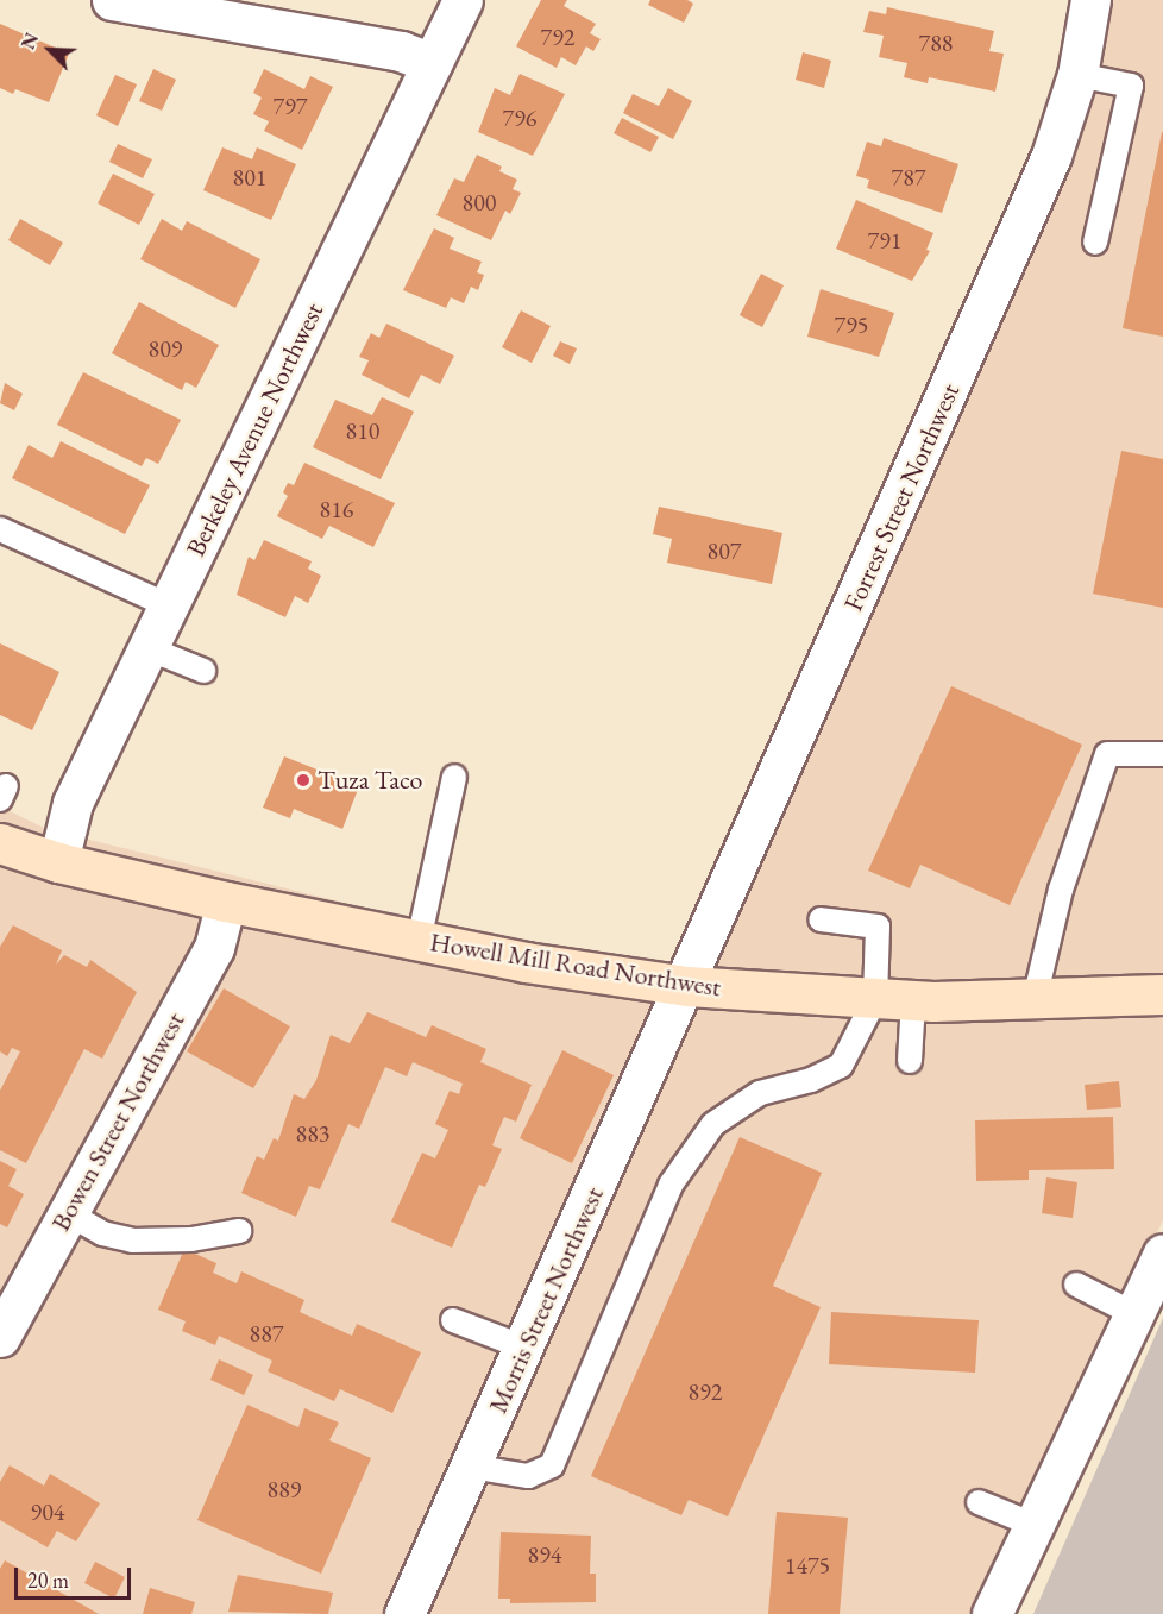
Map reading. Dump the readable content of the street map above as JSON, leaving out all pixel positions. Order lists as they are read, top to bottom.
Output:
{
  "streets": {
    "main road": ["Howell Mill Road Northwest"],
    "street": [
      "Berkeley Avenue Northwest",
      "Forrest Street Northwest",
      "Bowen Street Northwest",
      "Morris Street Northwest"
    ]
  },
  "crossings": [
    ["Berkeley Avenue Northwest", "Howell Mill Road Northwest"],
    ["Forrest Street Northwest", "Howell Mill Road Northwest"],
    ["Forrest Street Northwest", "Morris Street Northwest"],
    ["Howell Mill Road Northwest", "Bowen Street Northwest"],
    ["Howell Mill Road Northwest", "Morris Street Northwest"]
  ],
  "places": ["Tuza Taco"],
  "house_numbers": [
    "792",
    "788",
    "797",
    "796",
    "801",
    "787",
    "800",
    "791",
    "795",
    "809",
    "810",
    "816",
    "807",
    "883",
    "887",
    "892",
    "889",
    "904",
    "894",
    "1475"
  ],
  "scale_bar": "20 m",
  "north": "top left"
}
